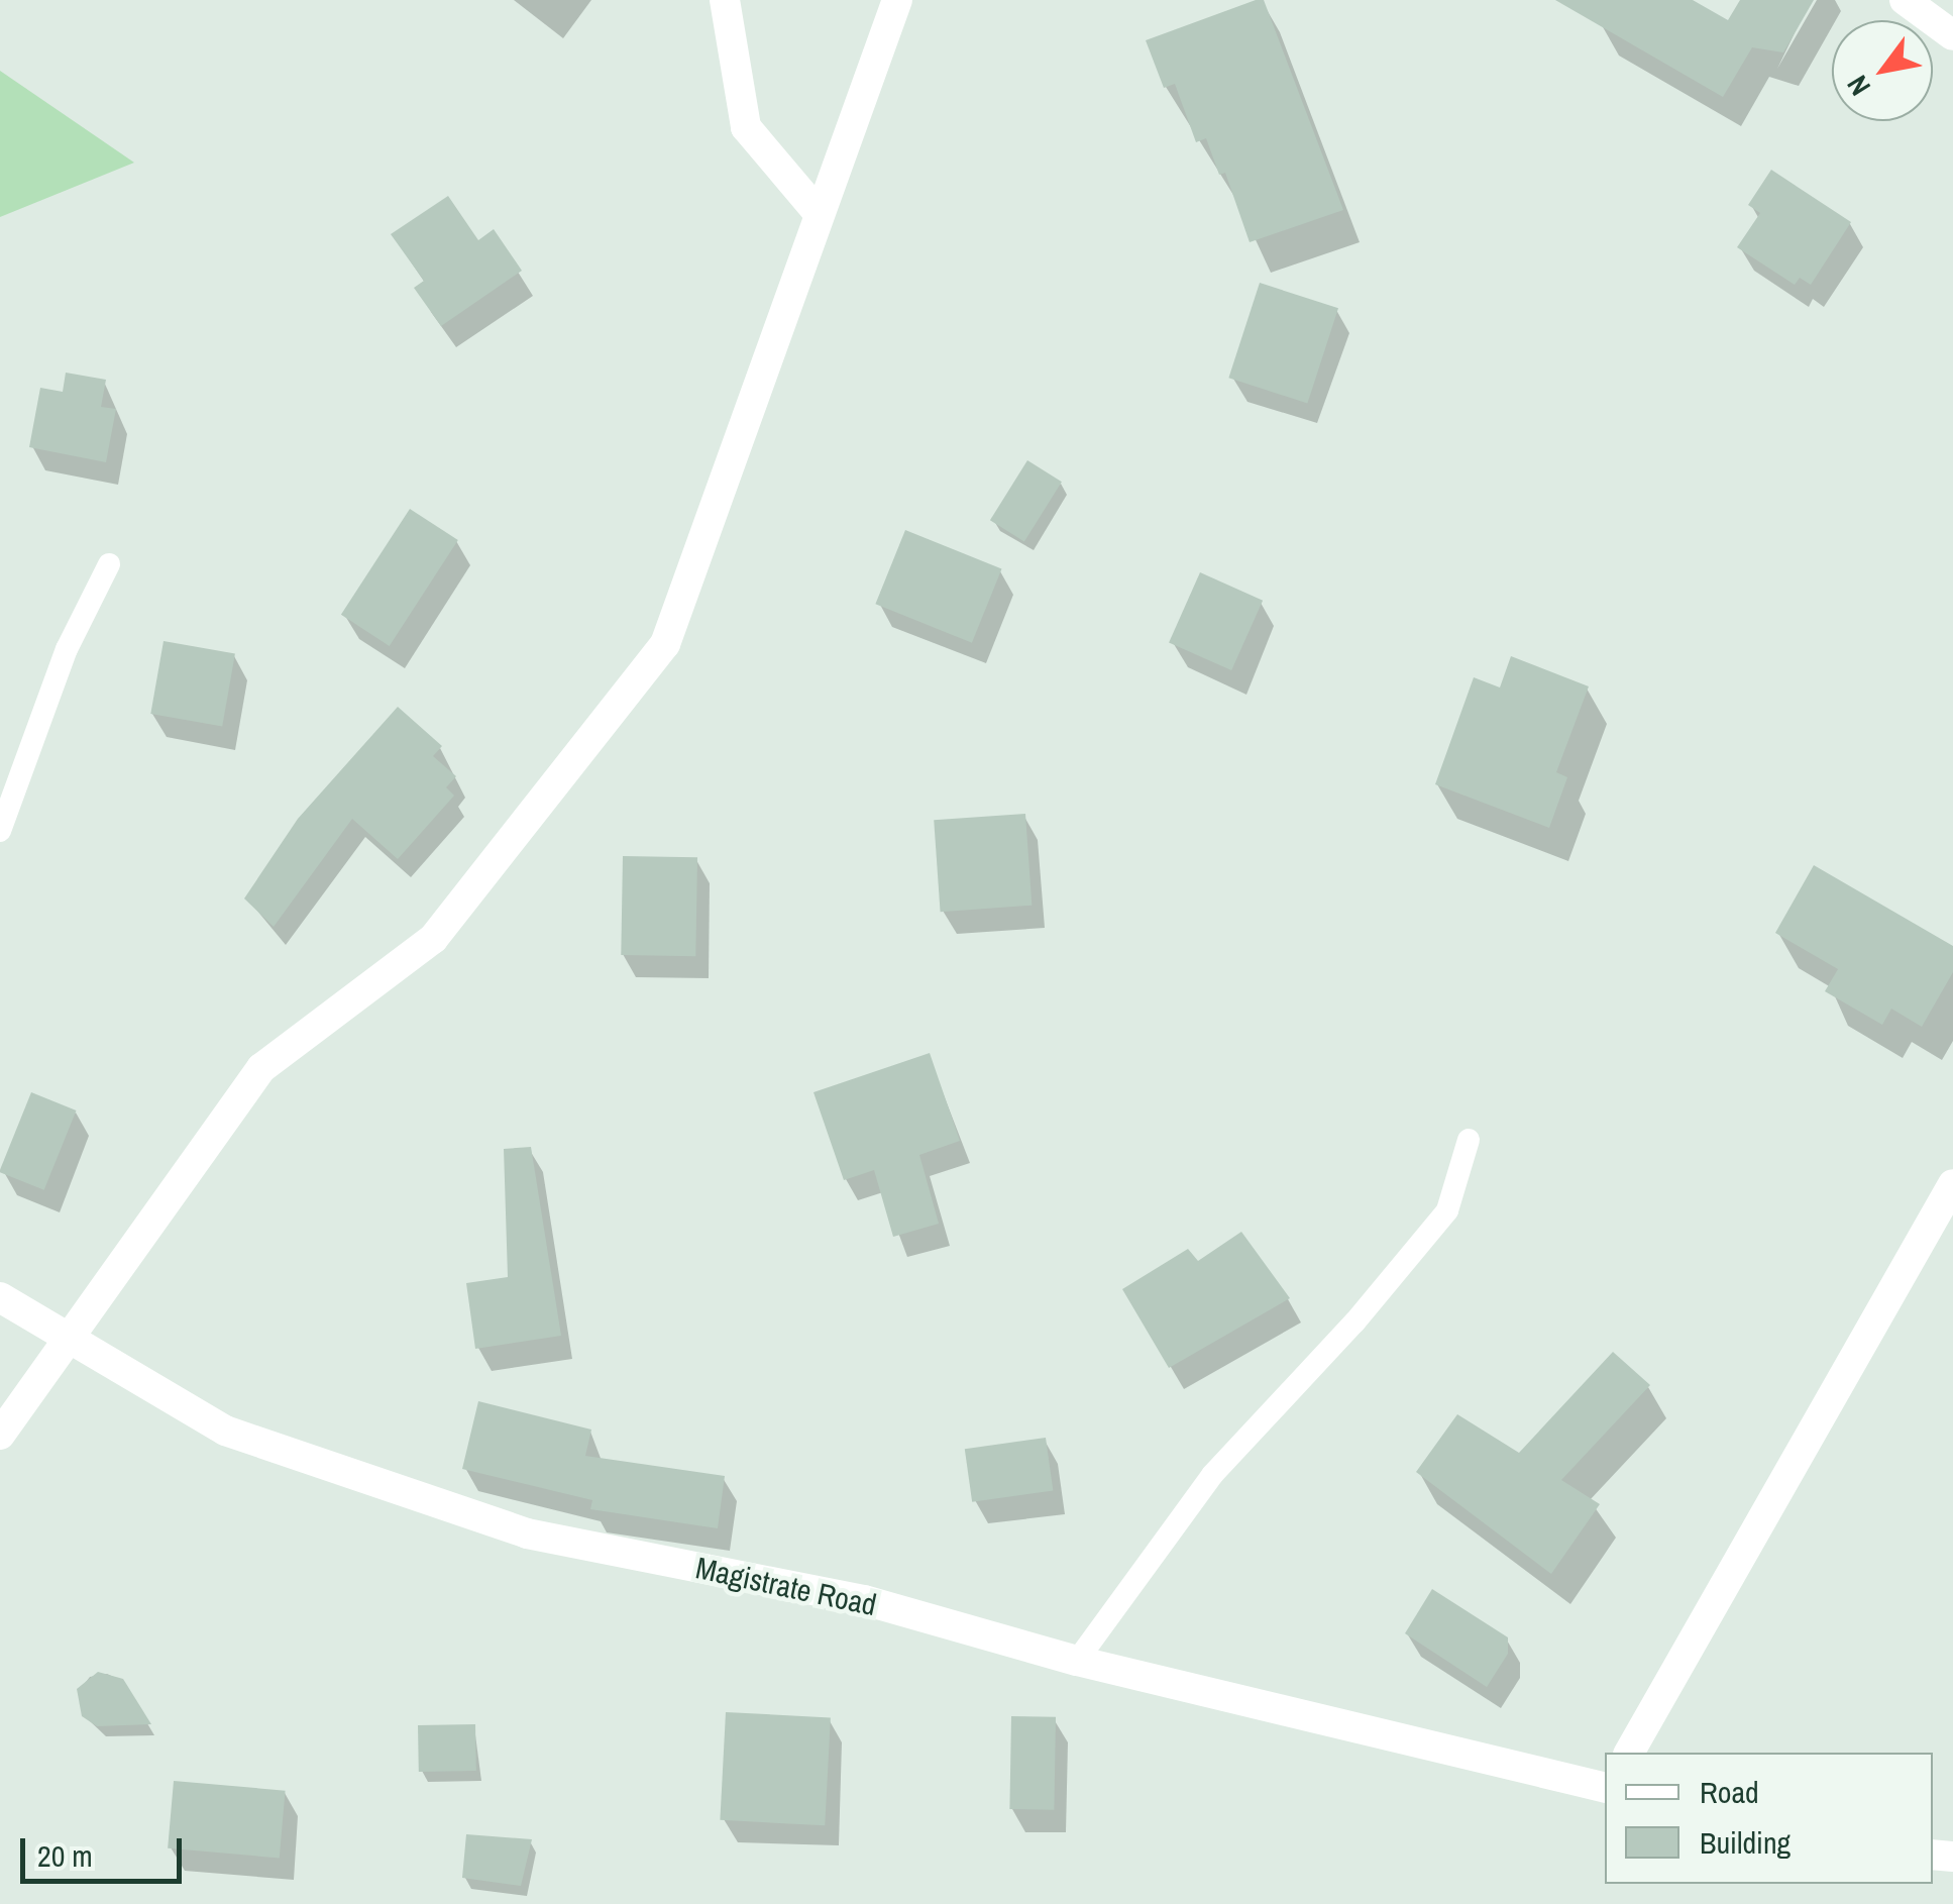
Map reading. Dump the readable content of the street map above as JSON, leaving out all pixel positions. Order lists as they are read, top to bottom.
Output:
{
  "streets": {
    "street": ["Magistrate Road"]
  },
  "legend": ["Road", "Building"],
  "scale_bar": "20 m",
  "north": "bottom left"
}
